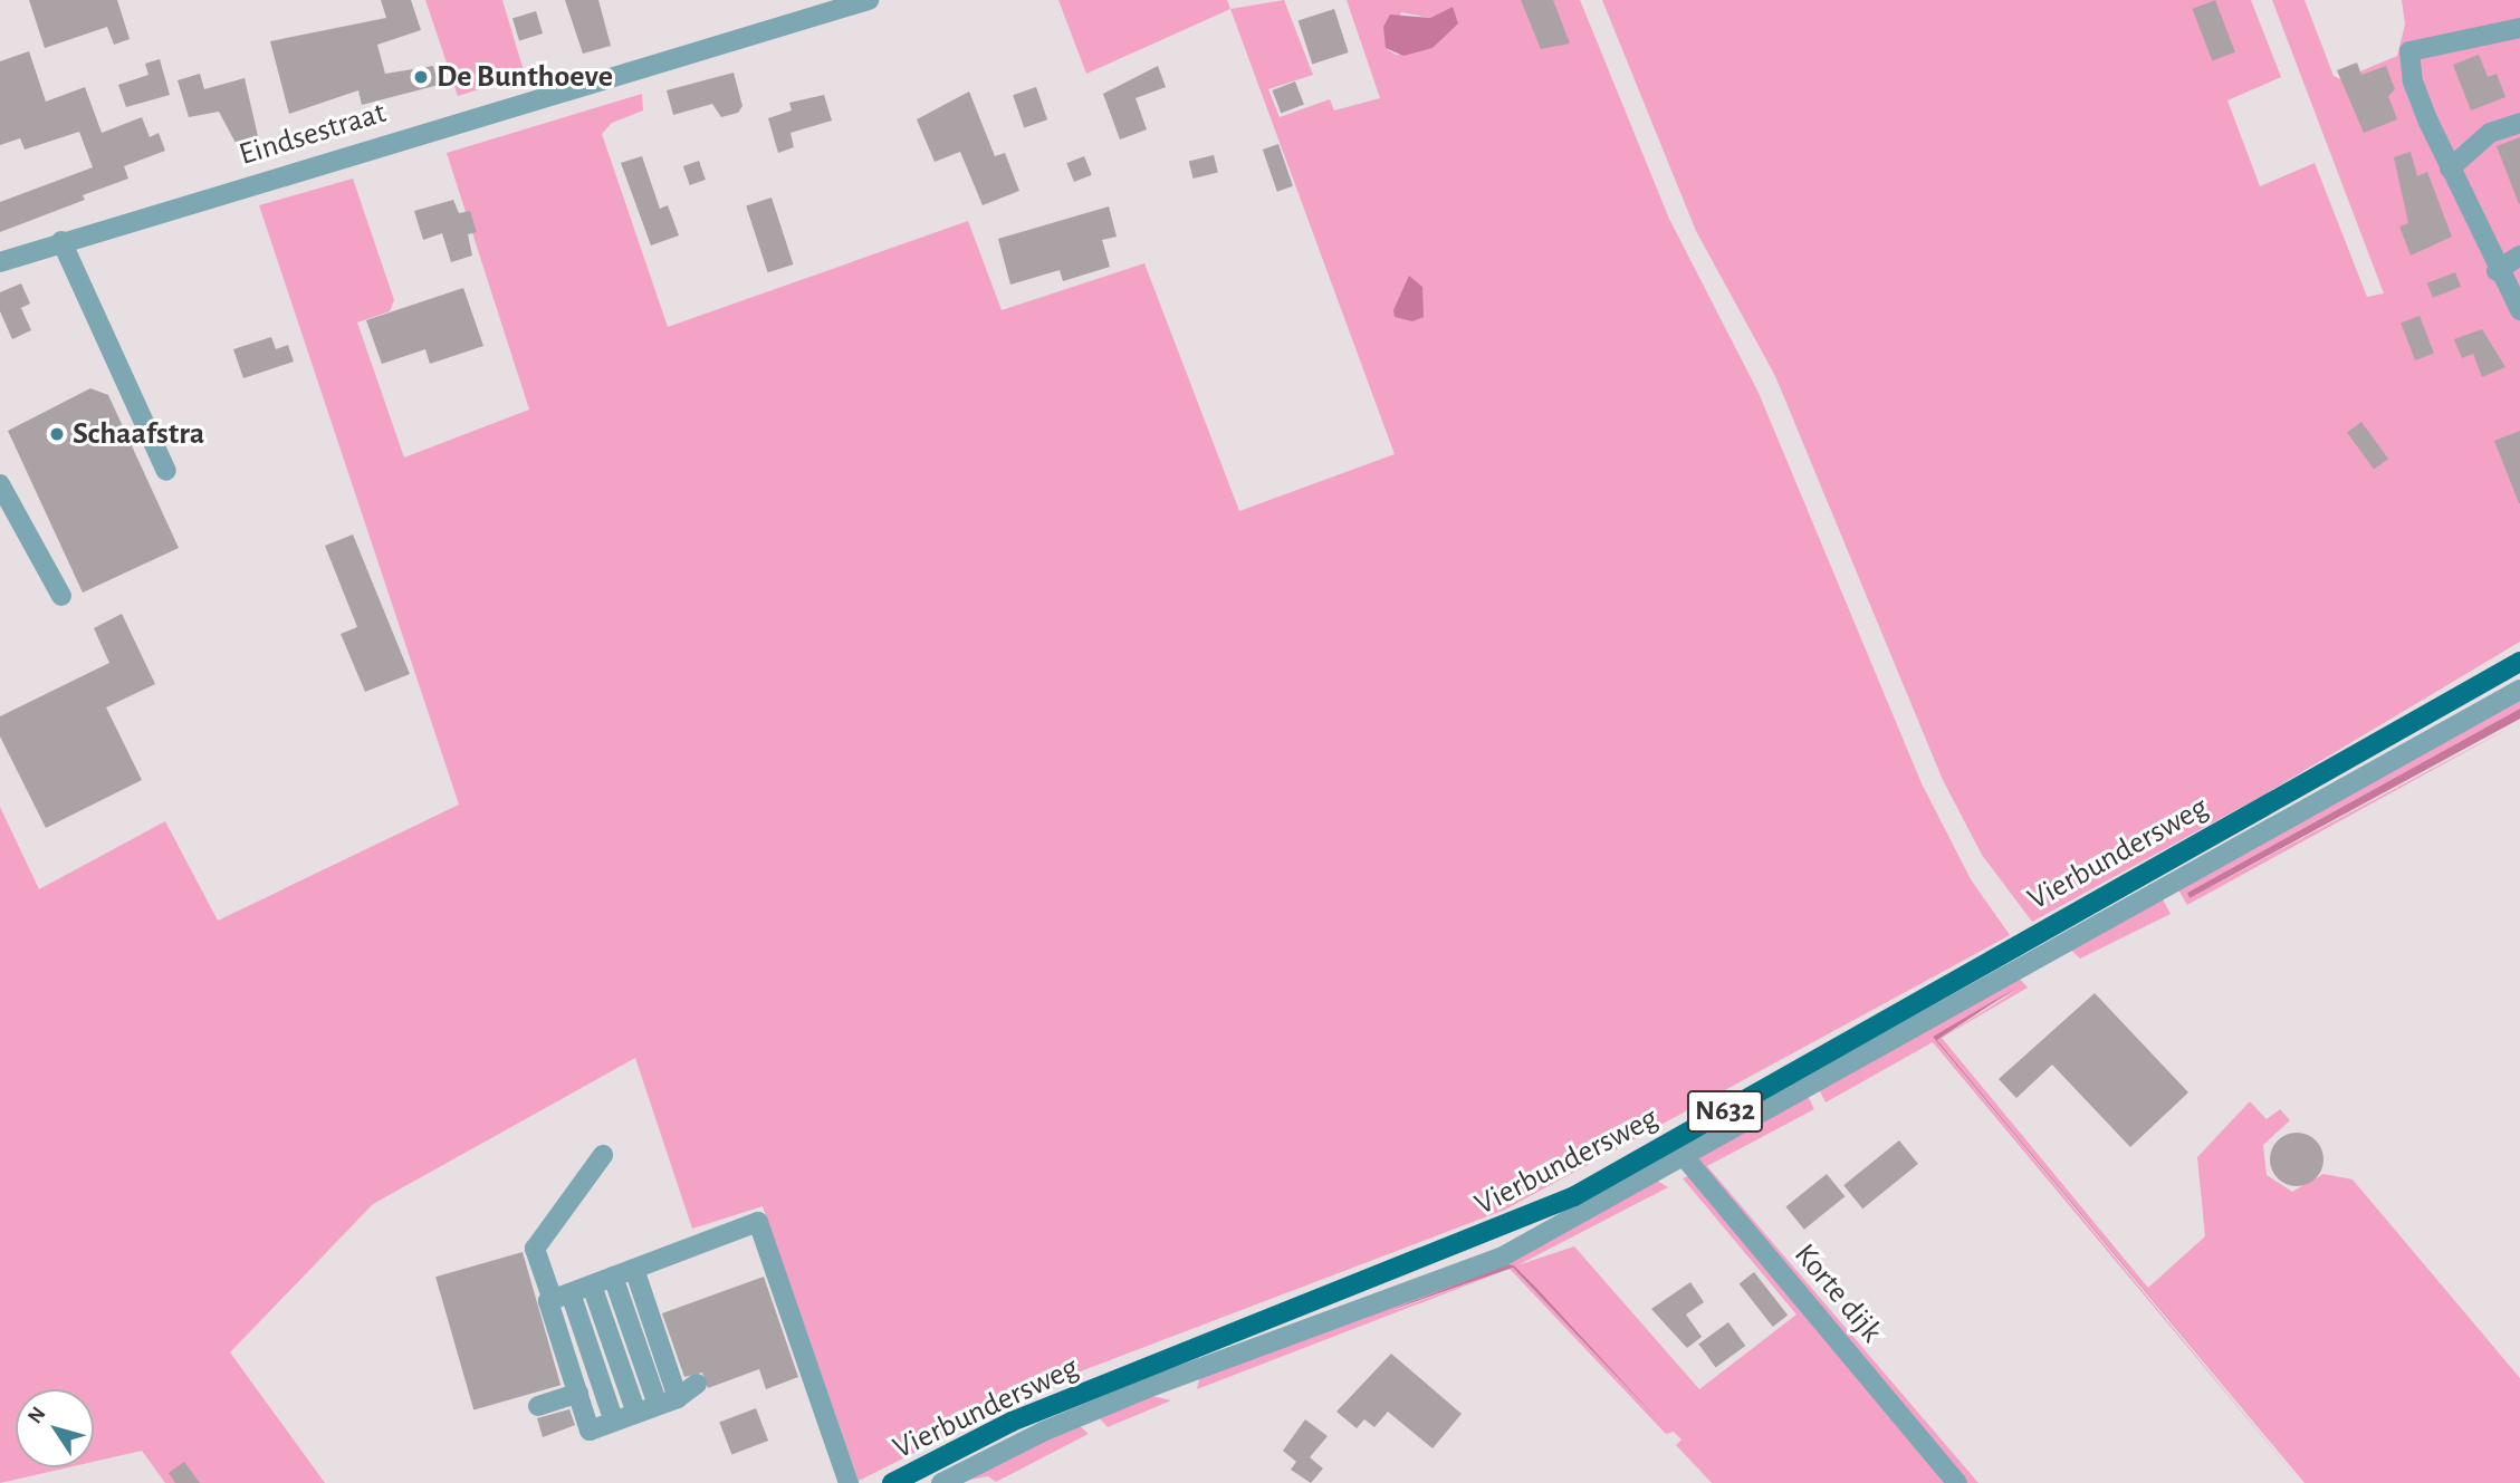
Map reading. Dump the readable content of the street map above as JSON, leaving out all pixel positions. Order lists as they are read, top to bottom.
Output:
{
  "streets": {
    "main road": ["Vierbundersweg", "N632"],
    "street": ["Eindsestraat", "Korte dijk"]
  },
  "crossings": [
    ["Vierbundersweg", "Korte dijk"]
  ],
  "places": ["De Bunthoeve", "Schaafstra"],
  "north": "top left"
}
